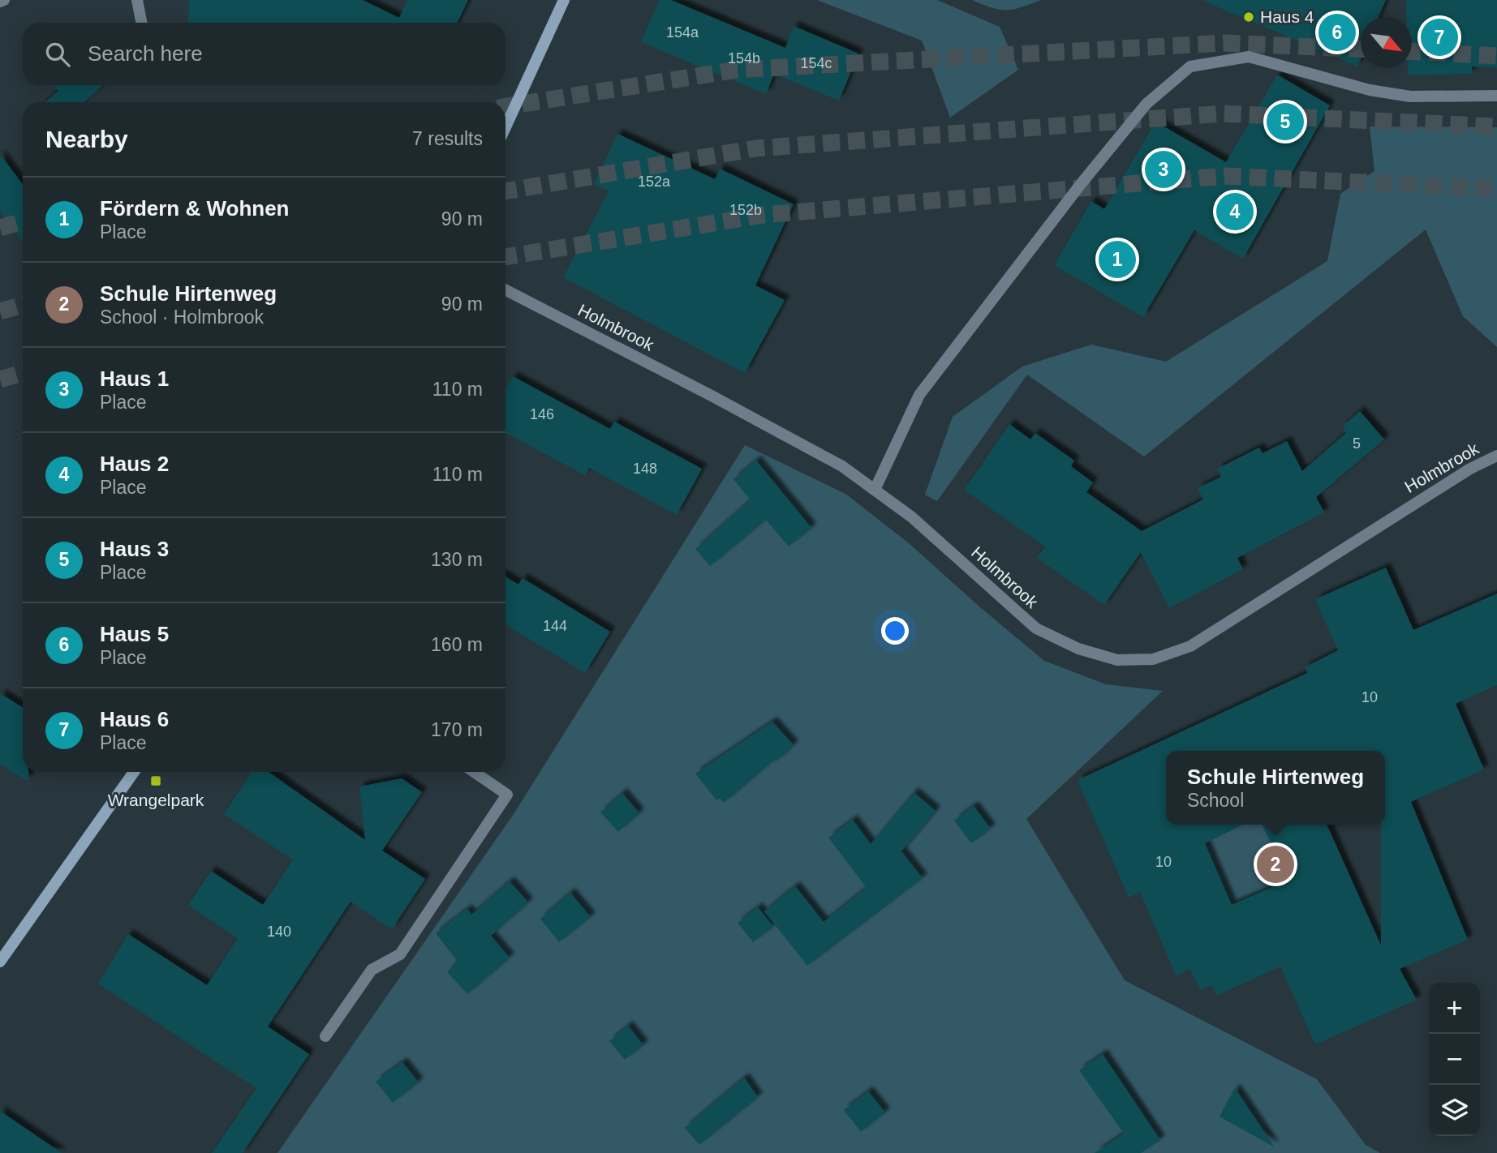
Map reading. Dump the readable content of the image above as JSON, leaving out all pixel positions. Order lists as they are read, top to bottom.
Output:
{
  "streets": {
    "street": ["Holmbrook"]
  },
  "places": {
    "other": ["Haus 4"],
    "transit": ["Wrangelpark"]
  },
  "house_numbers": [
    "154a",
    "154b",
    "154c",
    "152a",
    "152b",
    "146",
    "5",
    "148",
    "144",
    "10",
    "10",
    "140"
  ],
  "north": "bottom right",
  "page": {
    "pins": [
      "6",
      "7",
      "5",
      "3",
      "4",
      "1",
      "2"
    ],
    "search": "Search here",
    "heading": ["Nearby", "7 results"],
    "list": [
      {
        "mark": "1",
        "name": "Fördern & Wohnen",
        "note": "Place",
        "value": "90 m"
      },
      {
        "mark": "2",
        "name": "Schule Hirtenweg",
        "note": "School · Holmbrook",
        "value": "90 m"
      },
      {
        "mark": "3",
        "name": "Haus 1",
        "note": "Place",
        "value": "110 m"
      },
      {
        "mark": "4",
        "name": "Haus 2",
        "note": "Place",
        "value": "110 m"
      },
      {
        "mark": "5",
        "name": "Haus 3",
        "note": "Place",
        "value": "130 m"
      },
      {
        "mark": "6",
        "name": "Haus 5",
        "note": "Place",
        "value": "160 m"
      },
      {
        "mark": "7",
        "name": "Haus 6",
        "note": "Place",
        "value": "170 m"
      }
    ],
    "popup": ["Schule Hirtenweg", "School"],
    "map_buttons": ["+", "−"]
  }
}
